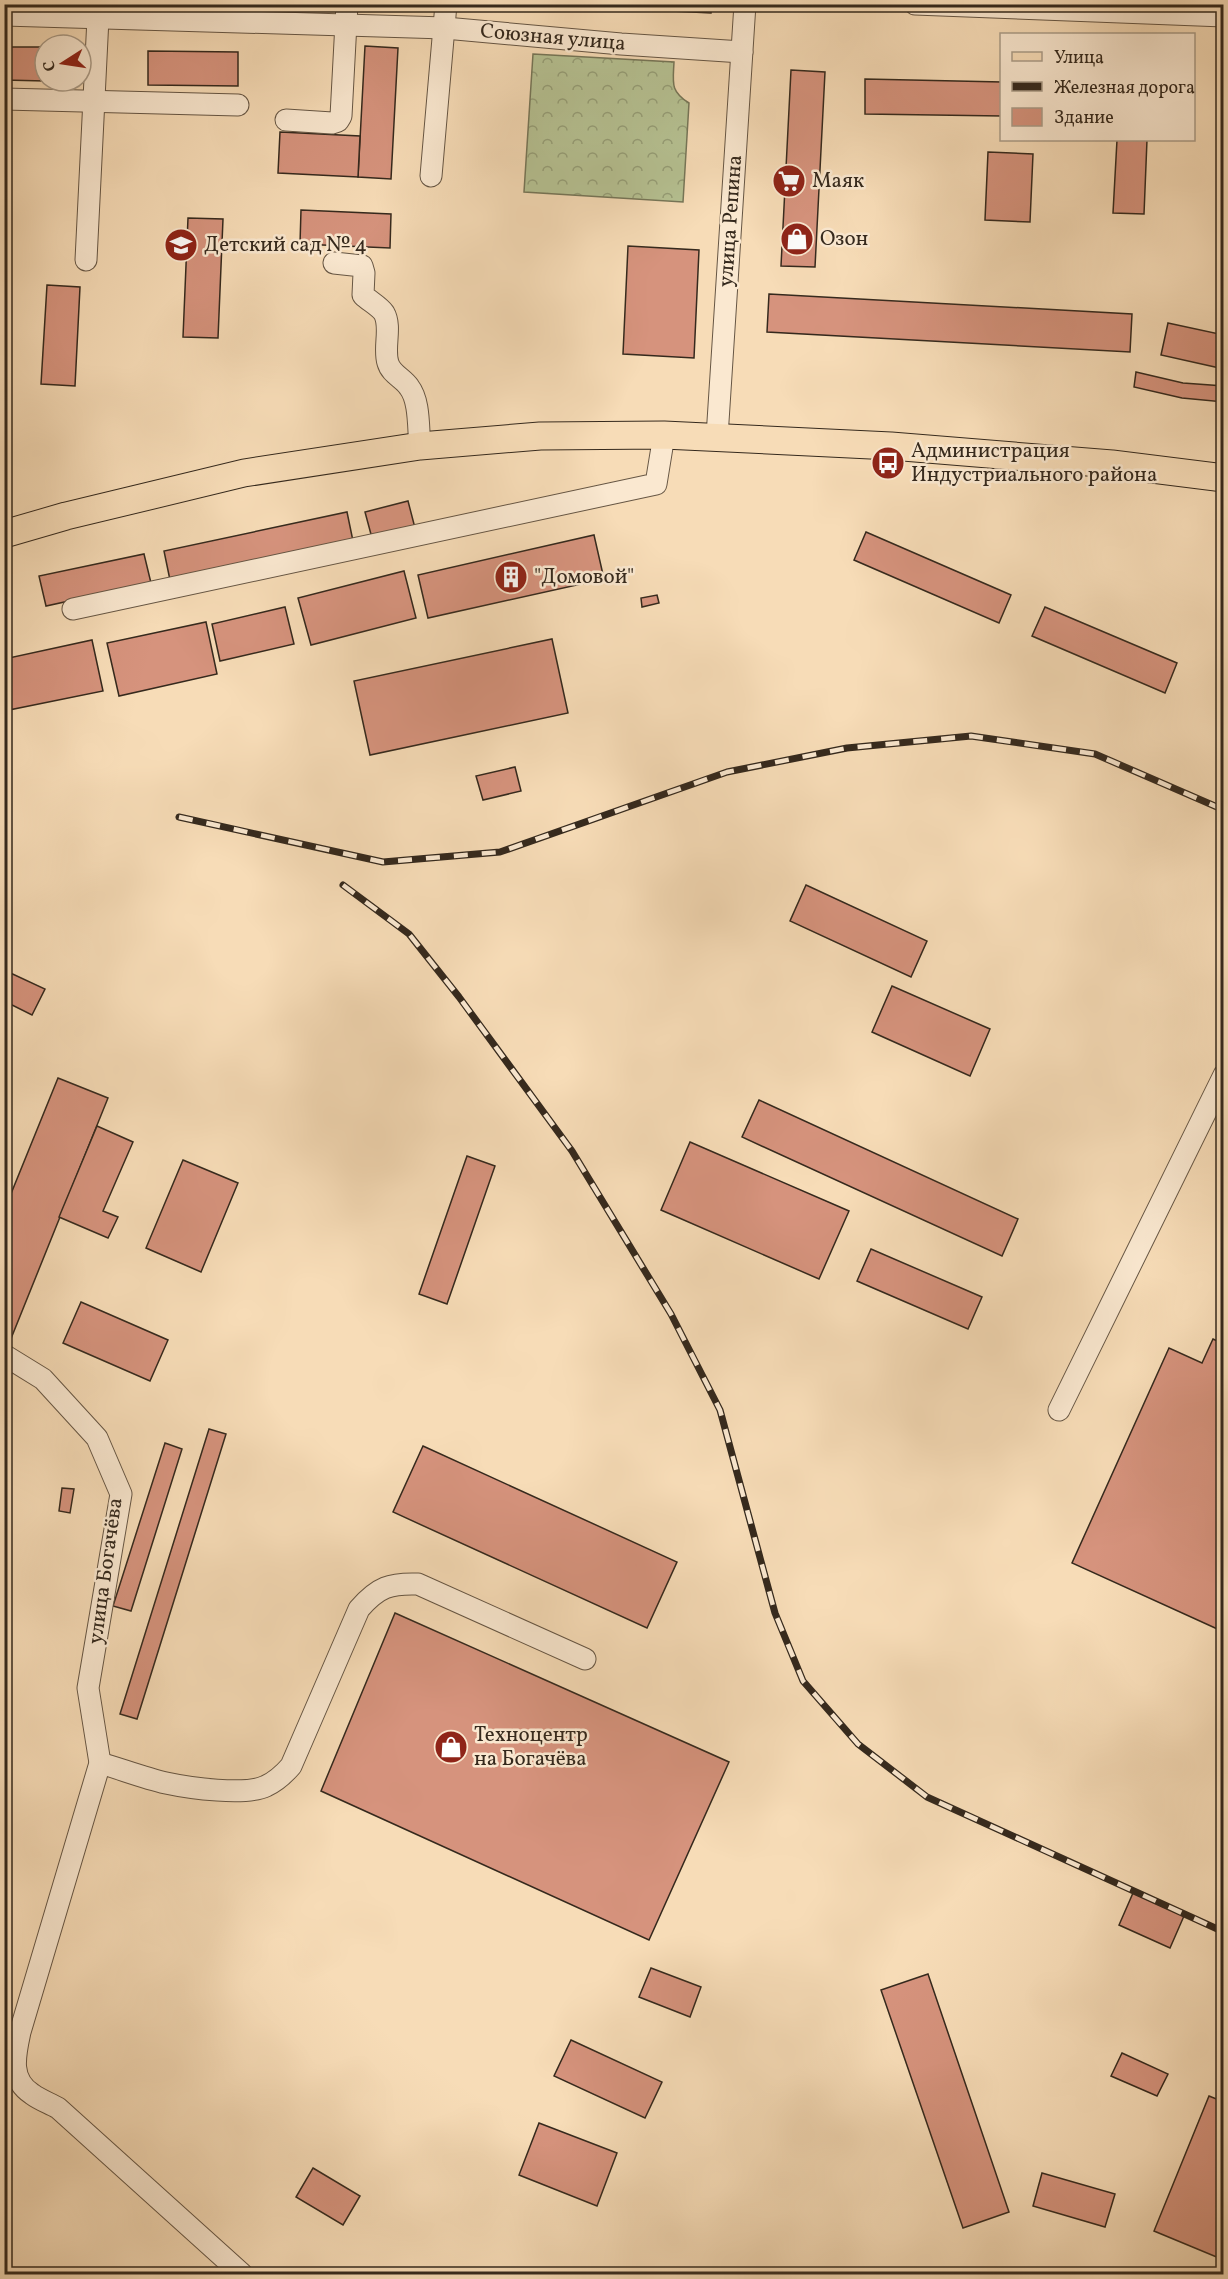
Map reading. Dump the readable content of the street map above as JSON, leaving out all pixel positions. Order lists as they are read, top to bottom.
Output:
{
  "streets": {
    "street": ["Союзная улица", "улица Репина", "улица Богачёва"]
  },
  "crossings": [
    ["Союзная улица", "улица Репина"]
  ],
  "places": {
    "supermarket": ["Маяк"],
    "shop": ["Озон", "Техноцентр на Богачёва"],
    "school or university": ["Детский сад № 4"],
    "bus stop": ["Администрация Индустриального района"],
    "building": ["\"Домовой\""]
  },
  "legend": ["Улица", "Железная дорога", "Здание"],
  "north": "left"
}
